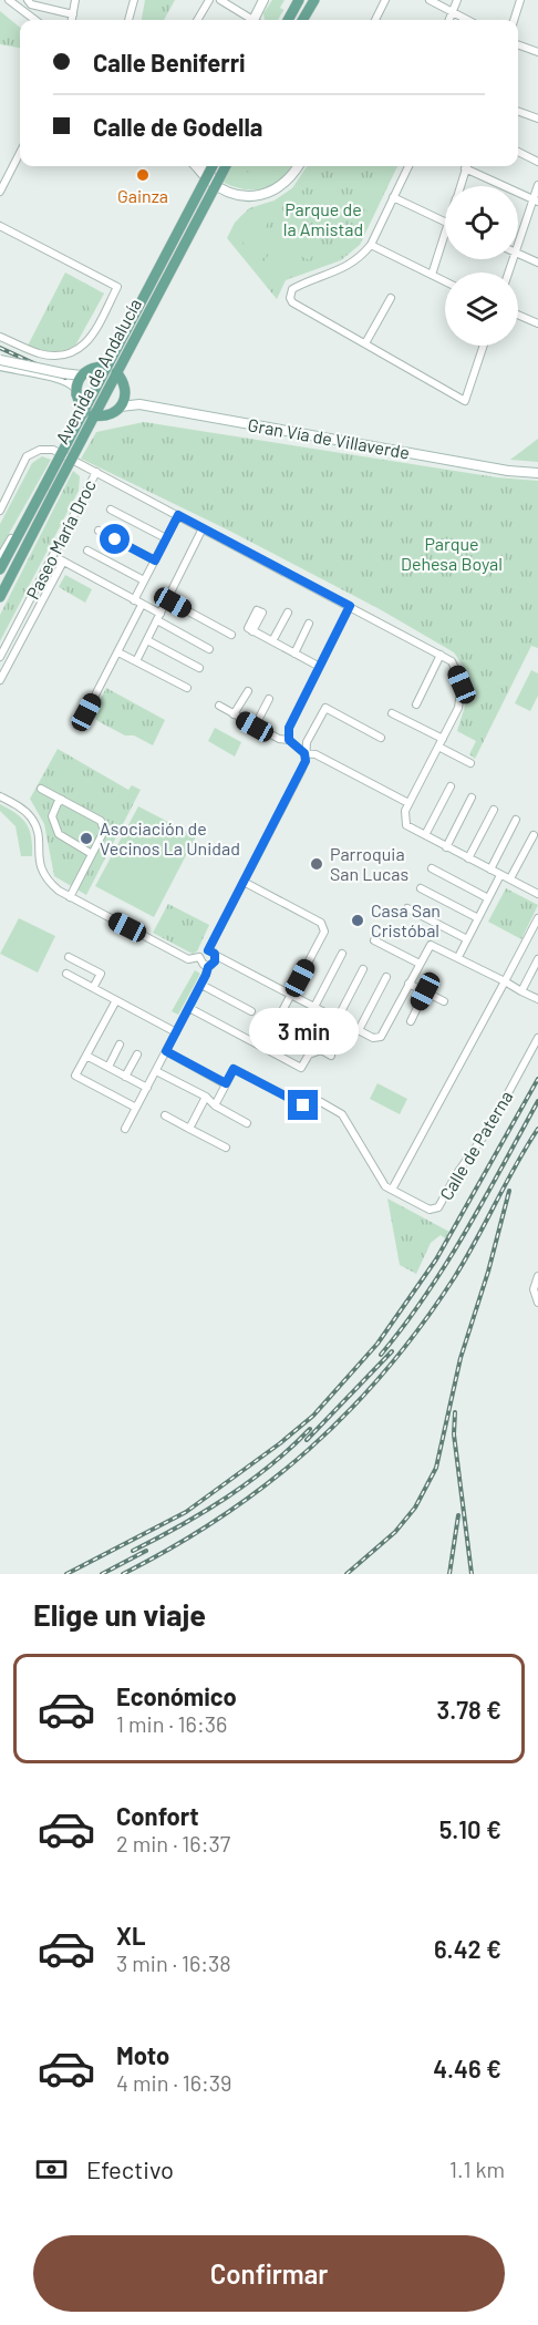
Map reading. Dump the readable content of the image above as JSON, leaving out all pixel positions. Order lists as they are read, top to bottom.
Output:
{
  "streets": {
    "main road": ["Avenida de Andalucía"],
    "street": ["Gran Vía de Villaverde", "Paseo María Droc", "Calle de Paterna"]
  },
  "parks": ["Parque de la Amistad", "Parque Dehesa Boyal"],
  "places": [
    "Gainza",
    "Asociación de Vecinos La Unidad",
    "Parroquia San Lucas",
    "Casa San Cristóbal"
  ],
  "page": {
    "banner": ["Calle Beniferri", "Calle de Godella"],
    "bubble": "3 min",
    "heading": "Elige un viaje",
    "list": [
      {
        "name": "Económico",
        "note": "1 min · 16:36",
        "value": "3.78 €"
      },
      {
        "name": "Confort",
        "note": "2 min · 16:37",
        "value": "5.10 €"
      },
      {
        "name": "XL",
        "note": "3 min · 16:38",
        "value": "6.42 €"
      },
      {
        "name": "Moto",
        "note": "4 min · 16:39",
        "value": "4.46 €"
      }
    ],
    "pay": ["Efectivo", "1.1 km"],
    "buttons": "Confirmar"
  }
}
